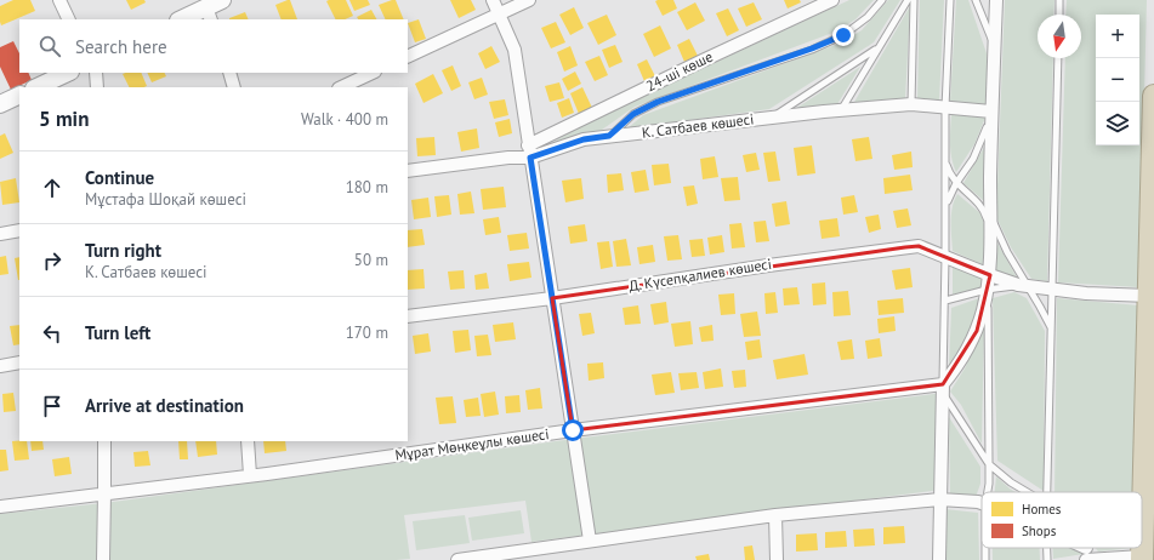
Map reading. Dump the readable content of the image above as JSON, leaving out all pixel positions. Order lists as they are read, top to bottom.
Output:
{
  "streets": {
    "street": [
      "24-ші көше",
      "К. Сатбаев көшесі",
      "Д. Күсепқалиев көшесі",
      "Мұрат Мөңкеұлы көшесі"
    ]
  },
  "crossings": [
    ["24-ші көше", "К. Сатбаев көшесі"]
  ],
  "legend": ["Homes", "Shops"],
  "north": "bottom",
  "page": {
    "map_buttons": ["+", "−"],
    "search": "Search here",
    "heading": ["5 min", "Walk · 400 m"],
    "list": [
      ["Continue", "Мұстафа Шоқай көшесі", "180 m"],
      ["Turn right", "К. Сатбаев көшесі", "50 m"],
      ["Turn left", "170 m"],
      "Arrive at destination"
    ]
  }
}
